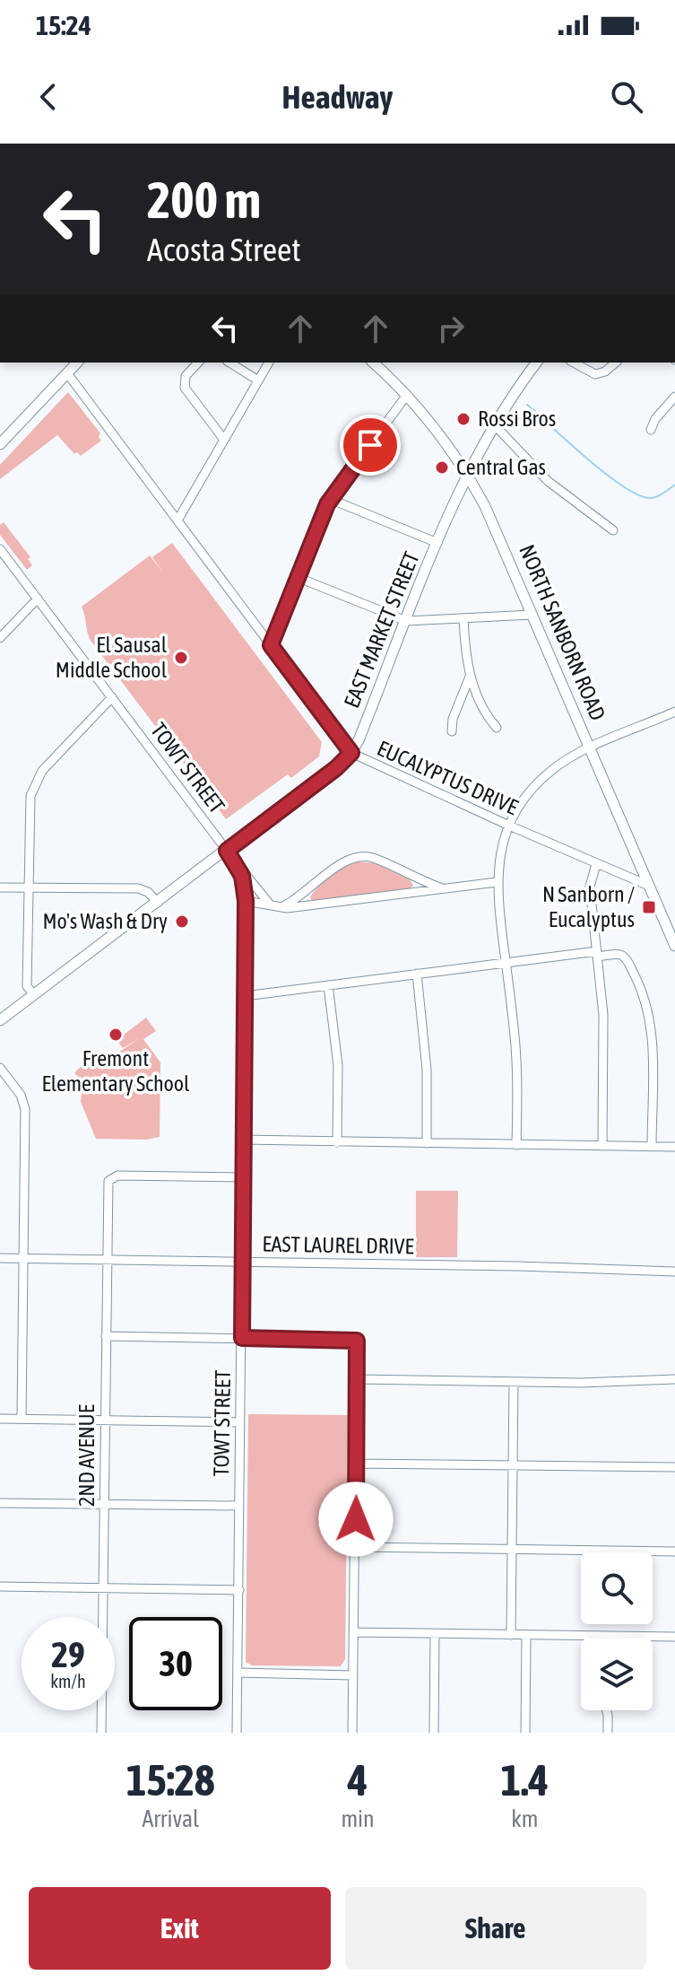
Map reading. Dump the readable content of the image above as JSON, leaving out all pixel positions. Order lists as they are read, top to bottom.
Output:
{
  "streets": {
    "main road": ["EAST MARKET STREET", "NORTH SANBORN ROAD"],
    "street": [
      "TOWT STREET",
      "EUCALYPTUS DRIVE",
      "EAST LAUREL DRIVE",
      "2ND AVENUE"
    ]
  },
  "crossings": [
    ["EAST MARKET STREET", "NORTH SANBORN ROAD"],
    ["EAST MARKET STREET", "TOWT STREET"],
    ["EAST MARKET STREET", "EUCALYPTUS DRIVE"],
    ["NORTH SANBORN ROAD", "EUCALYPTUS DRIVE"],
    ["TOWT STREET", "EAST LAUREL DRIVE"],
    ["TOWT STREET", "2ND AVENUE"],
    ["EAST LAUREL DRIVE", "2ND AVENUE"]
  ],
  "places": {
    "other": [
      "Rossi Bros",
      "Central Gas",
      "El Sausal Middle School",
      "Mo's Wash & Dry",
      "Fremont Elementary School"
    ],
    "transit": ["N Sanborn / Eucalyptus"]
  },
  "page": {
    "status": "15:24",
    "header": "Headway",
    "turn": ["200 m", "Acosta Street"],
    "speed": "29 km/h",
    "limit": "30",
    "eta": [
      "15:28",
      "Arrival",
      "4",
      "min",
      "1.4",
      "km"
    ],
    "buttons": ["Exit", "Share"]
  }
}
